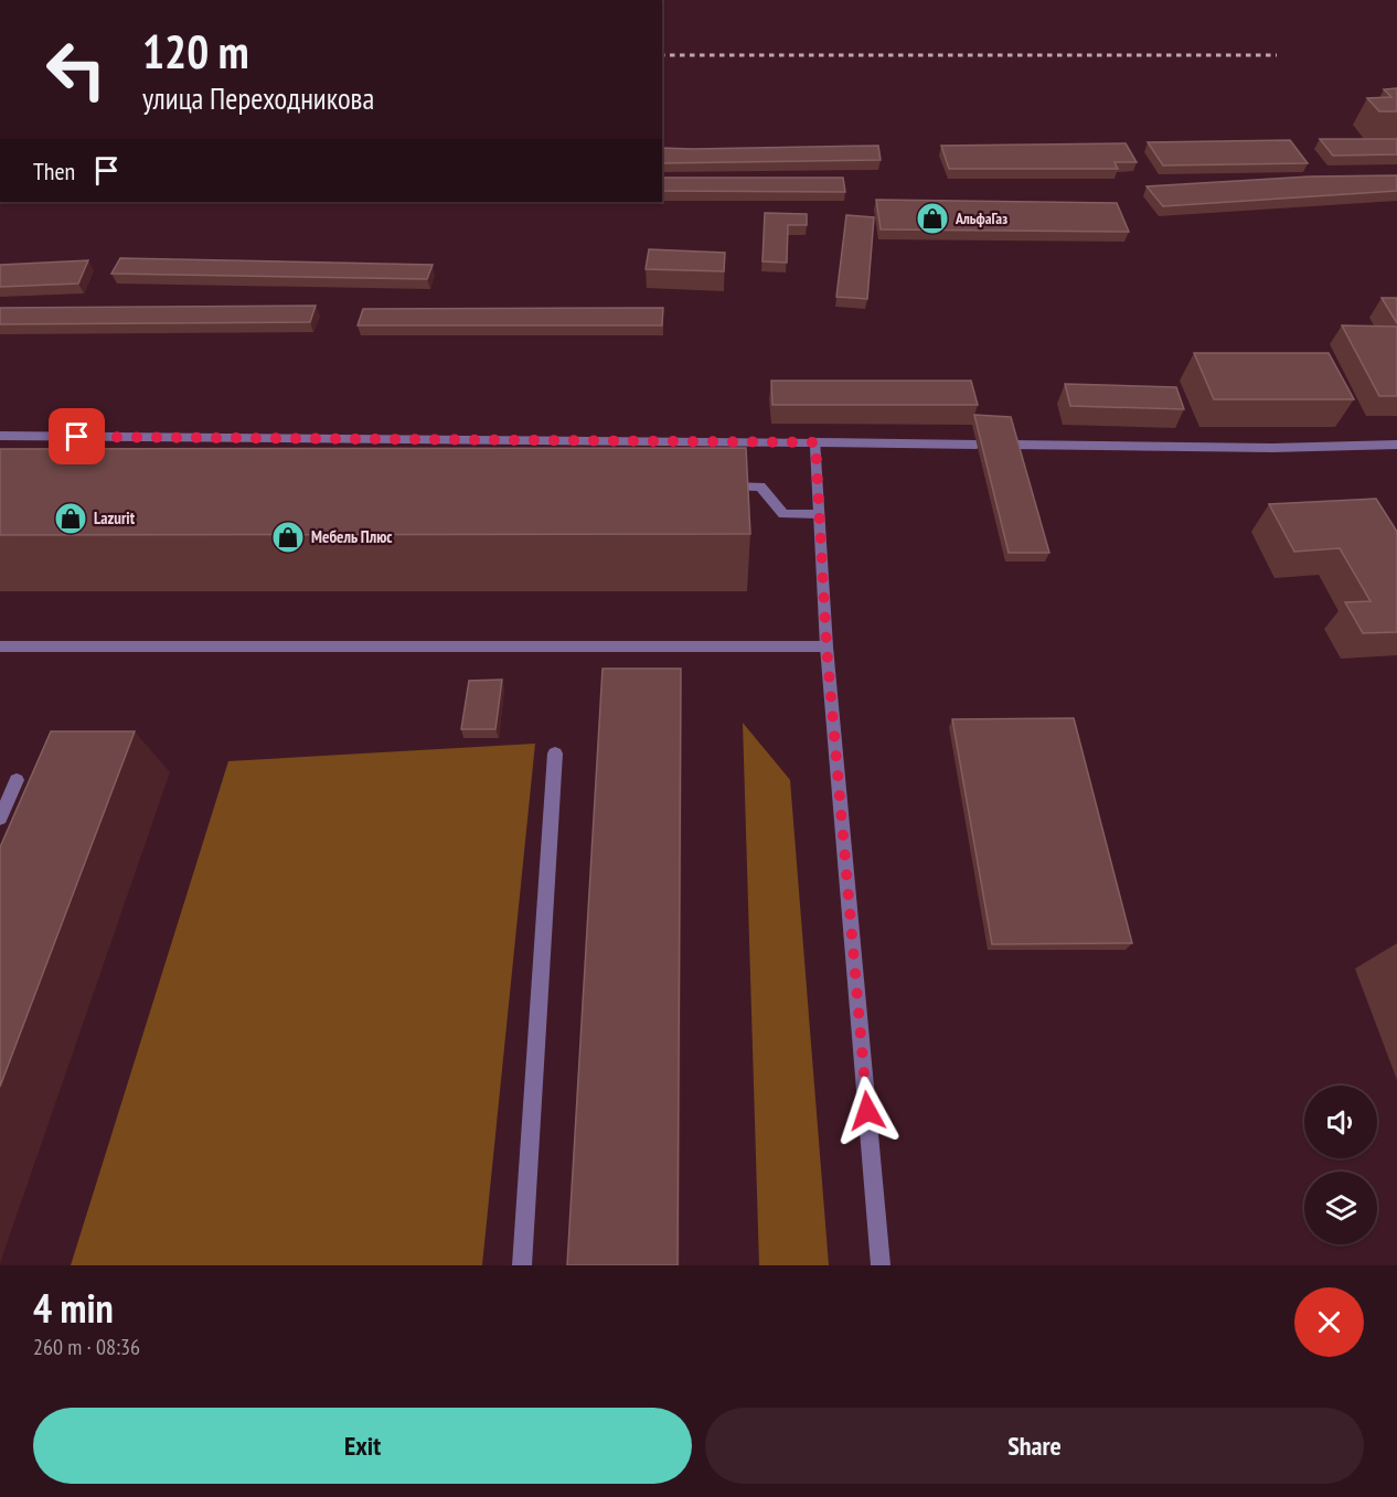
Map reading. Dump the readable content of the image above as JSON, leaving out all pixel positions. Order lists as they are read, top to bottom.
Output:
{
  "places": {
    "shop": ["АльфаГаз", "Lazurit", "Мебель Плюс"]
  },
  "page": {
    "turn": ["120 m", "улица Переходникова"],
    "then": "Then",
    "heading": ["4 min", "260 m · 08:36"],
    "buttons": ["Exit", "Share"]
  }
}
